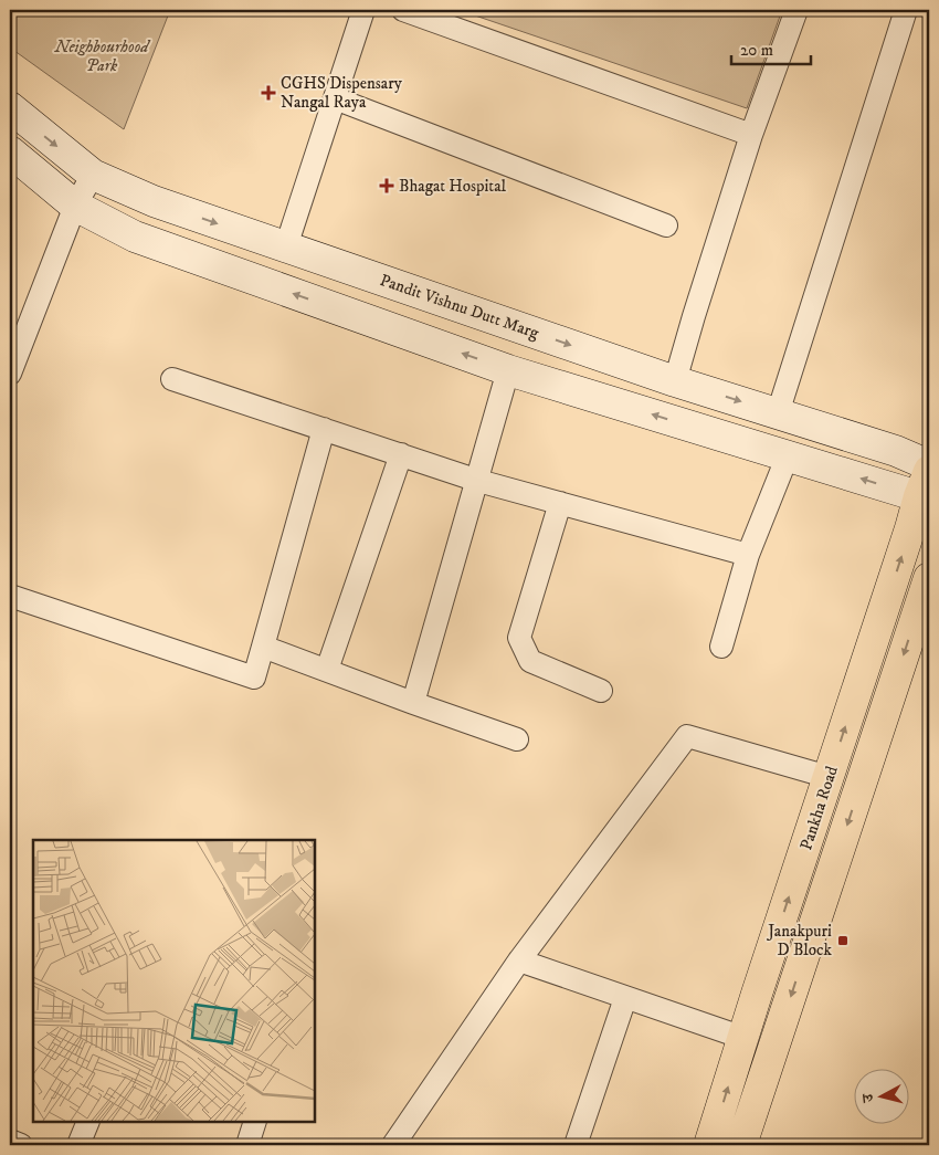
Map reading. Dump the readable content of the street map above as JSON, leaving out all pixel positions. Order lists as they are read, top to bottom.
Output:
{
  "streets": {
    "main road": ["Pankha Road"],
    "street": ["Pandit Vishnu Dutt Marg"]
  },
  "parks": ["Neighbourhood Park"],
  "places": {
    "health": ["CGHS Dispensary Nangal Raya", "Bhagat Hospital"],
    "transit": ["Janakpuri D Block"]
  },
  "scale_bar": "20 m",
  "north": "left"
}
